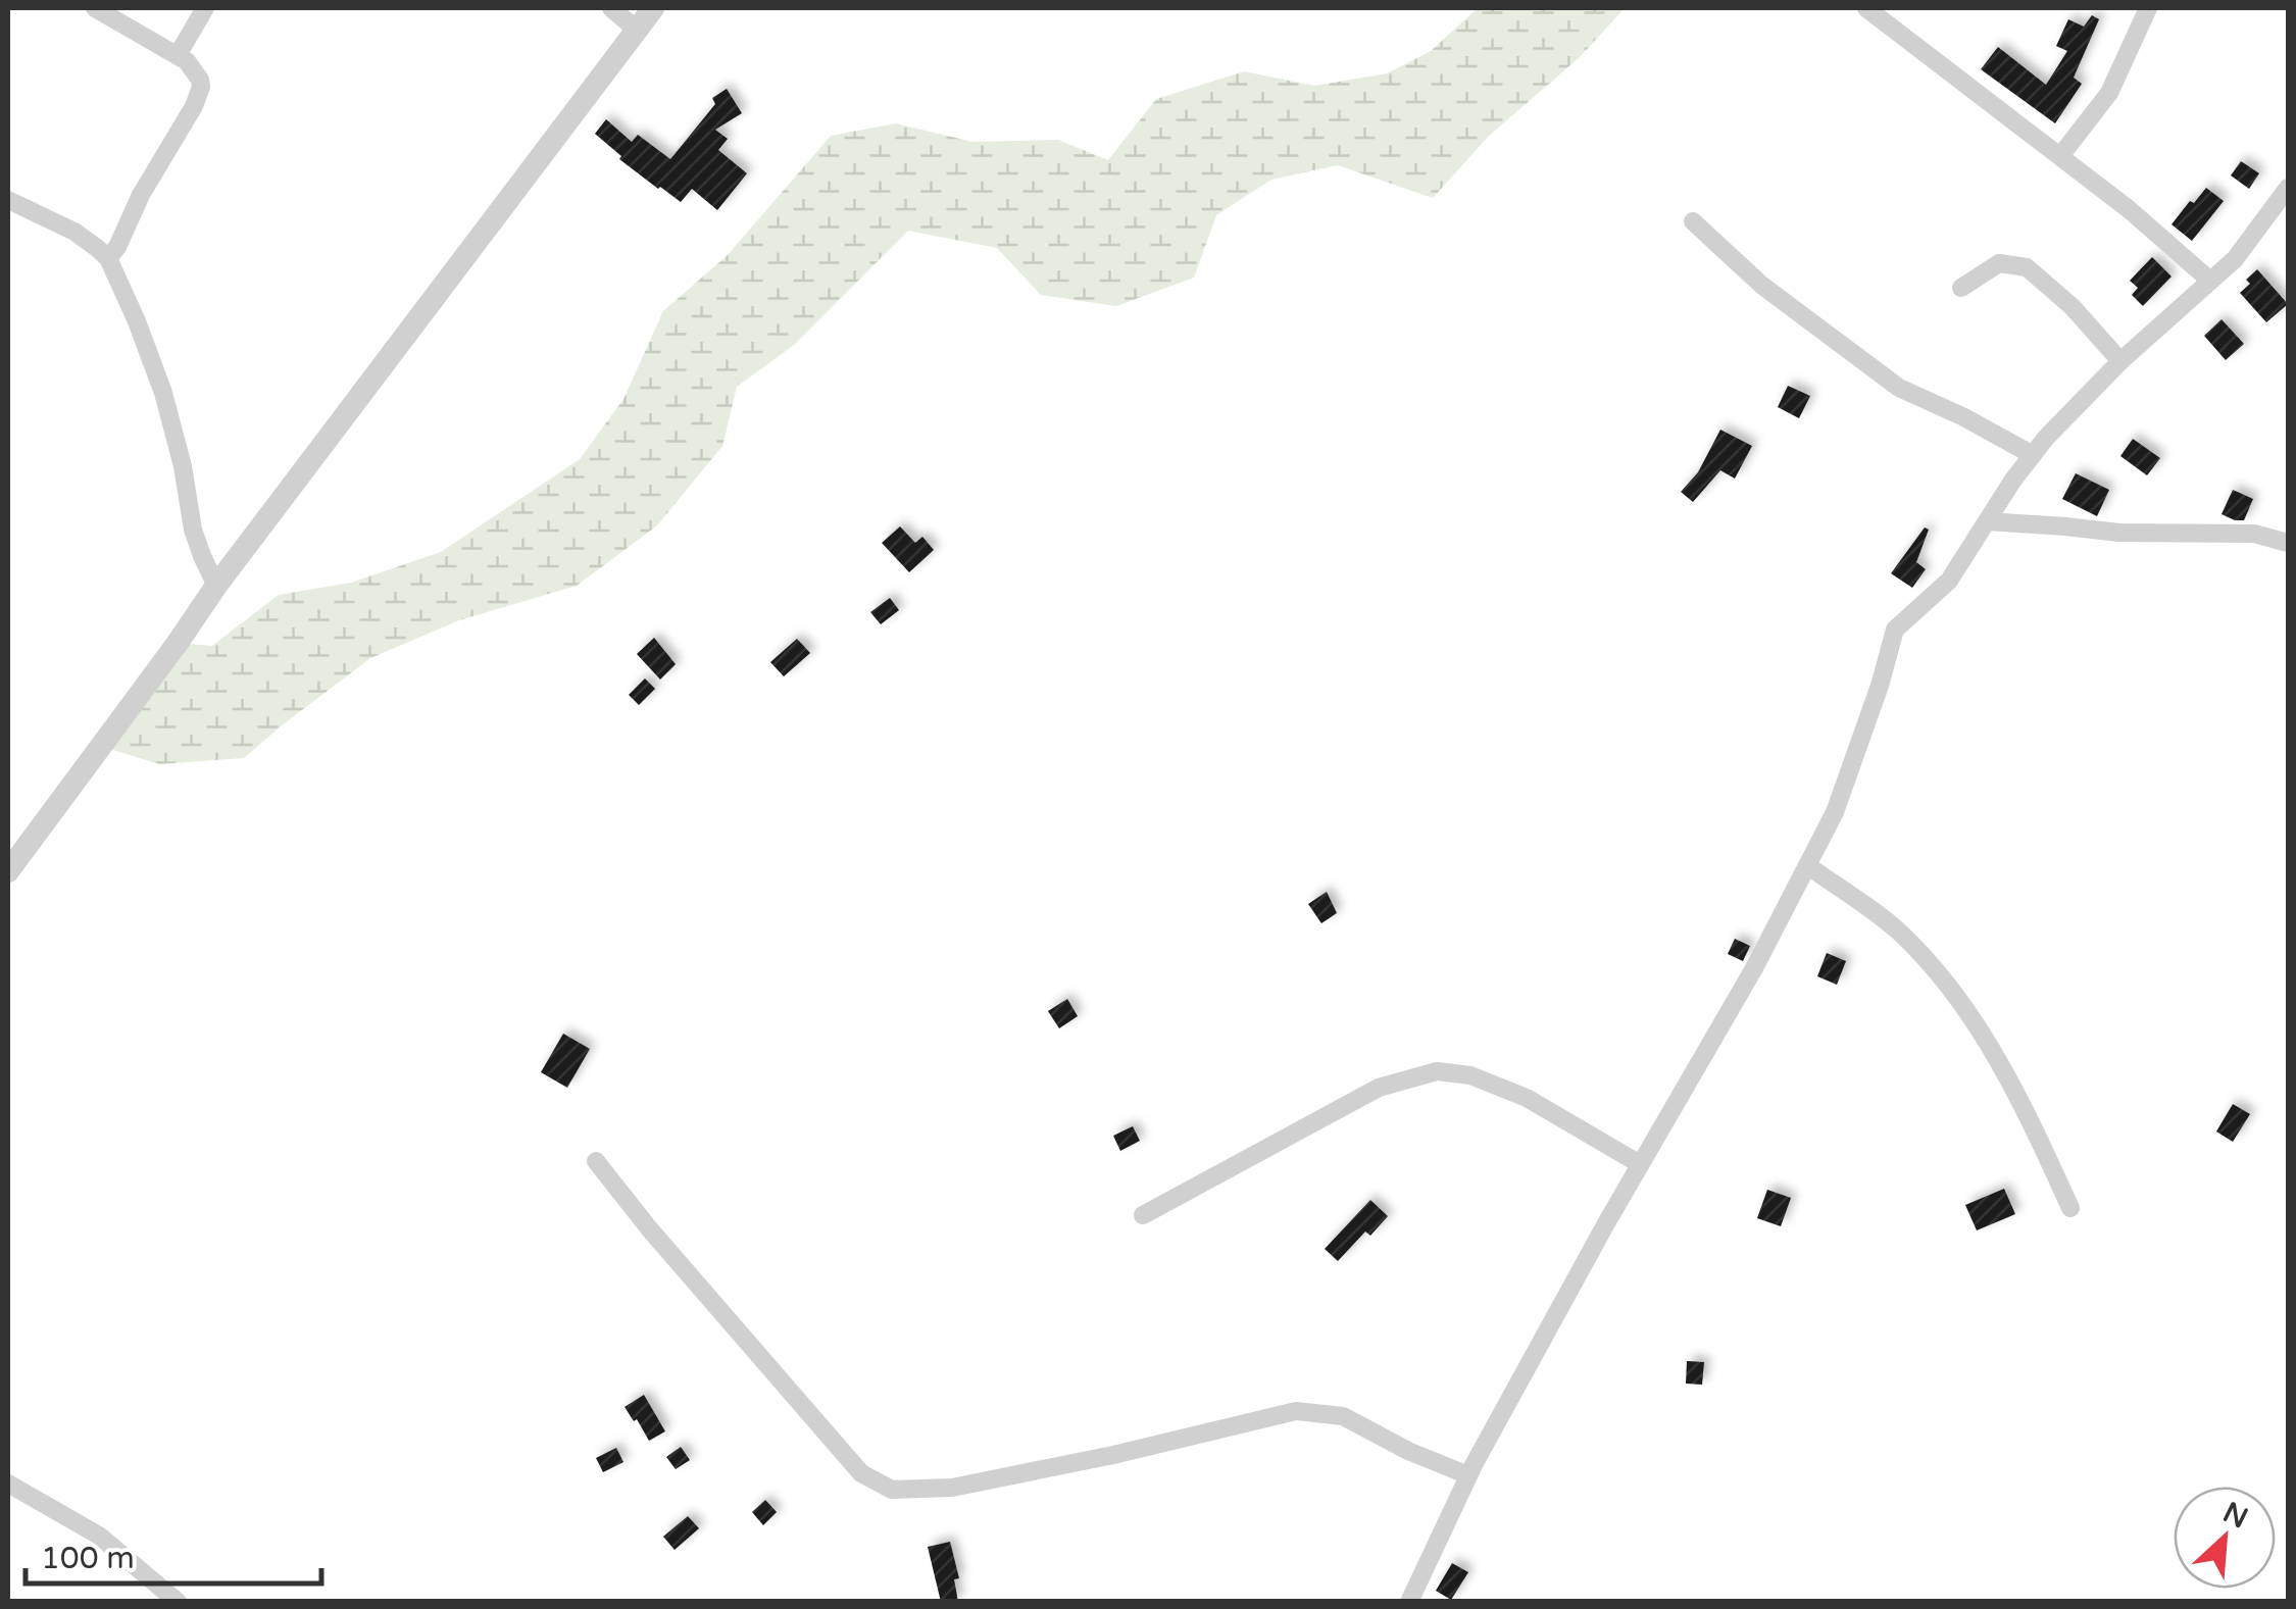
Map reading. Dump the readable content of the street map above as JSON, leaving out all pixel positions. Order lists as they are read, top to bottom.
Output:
{
  "scale_bar": "100 m",
  "north": "top right"
}
